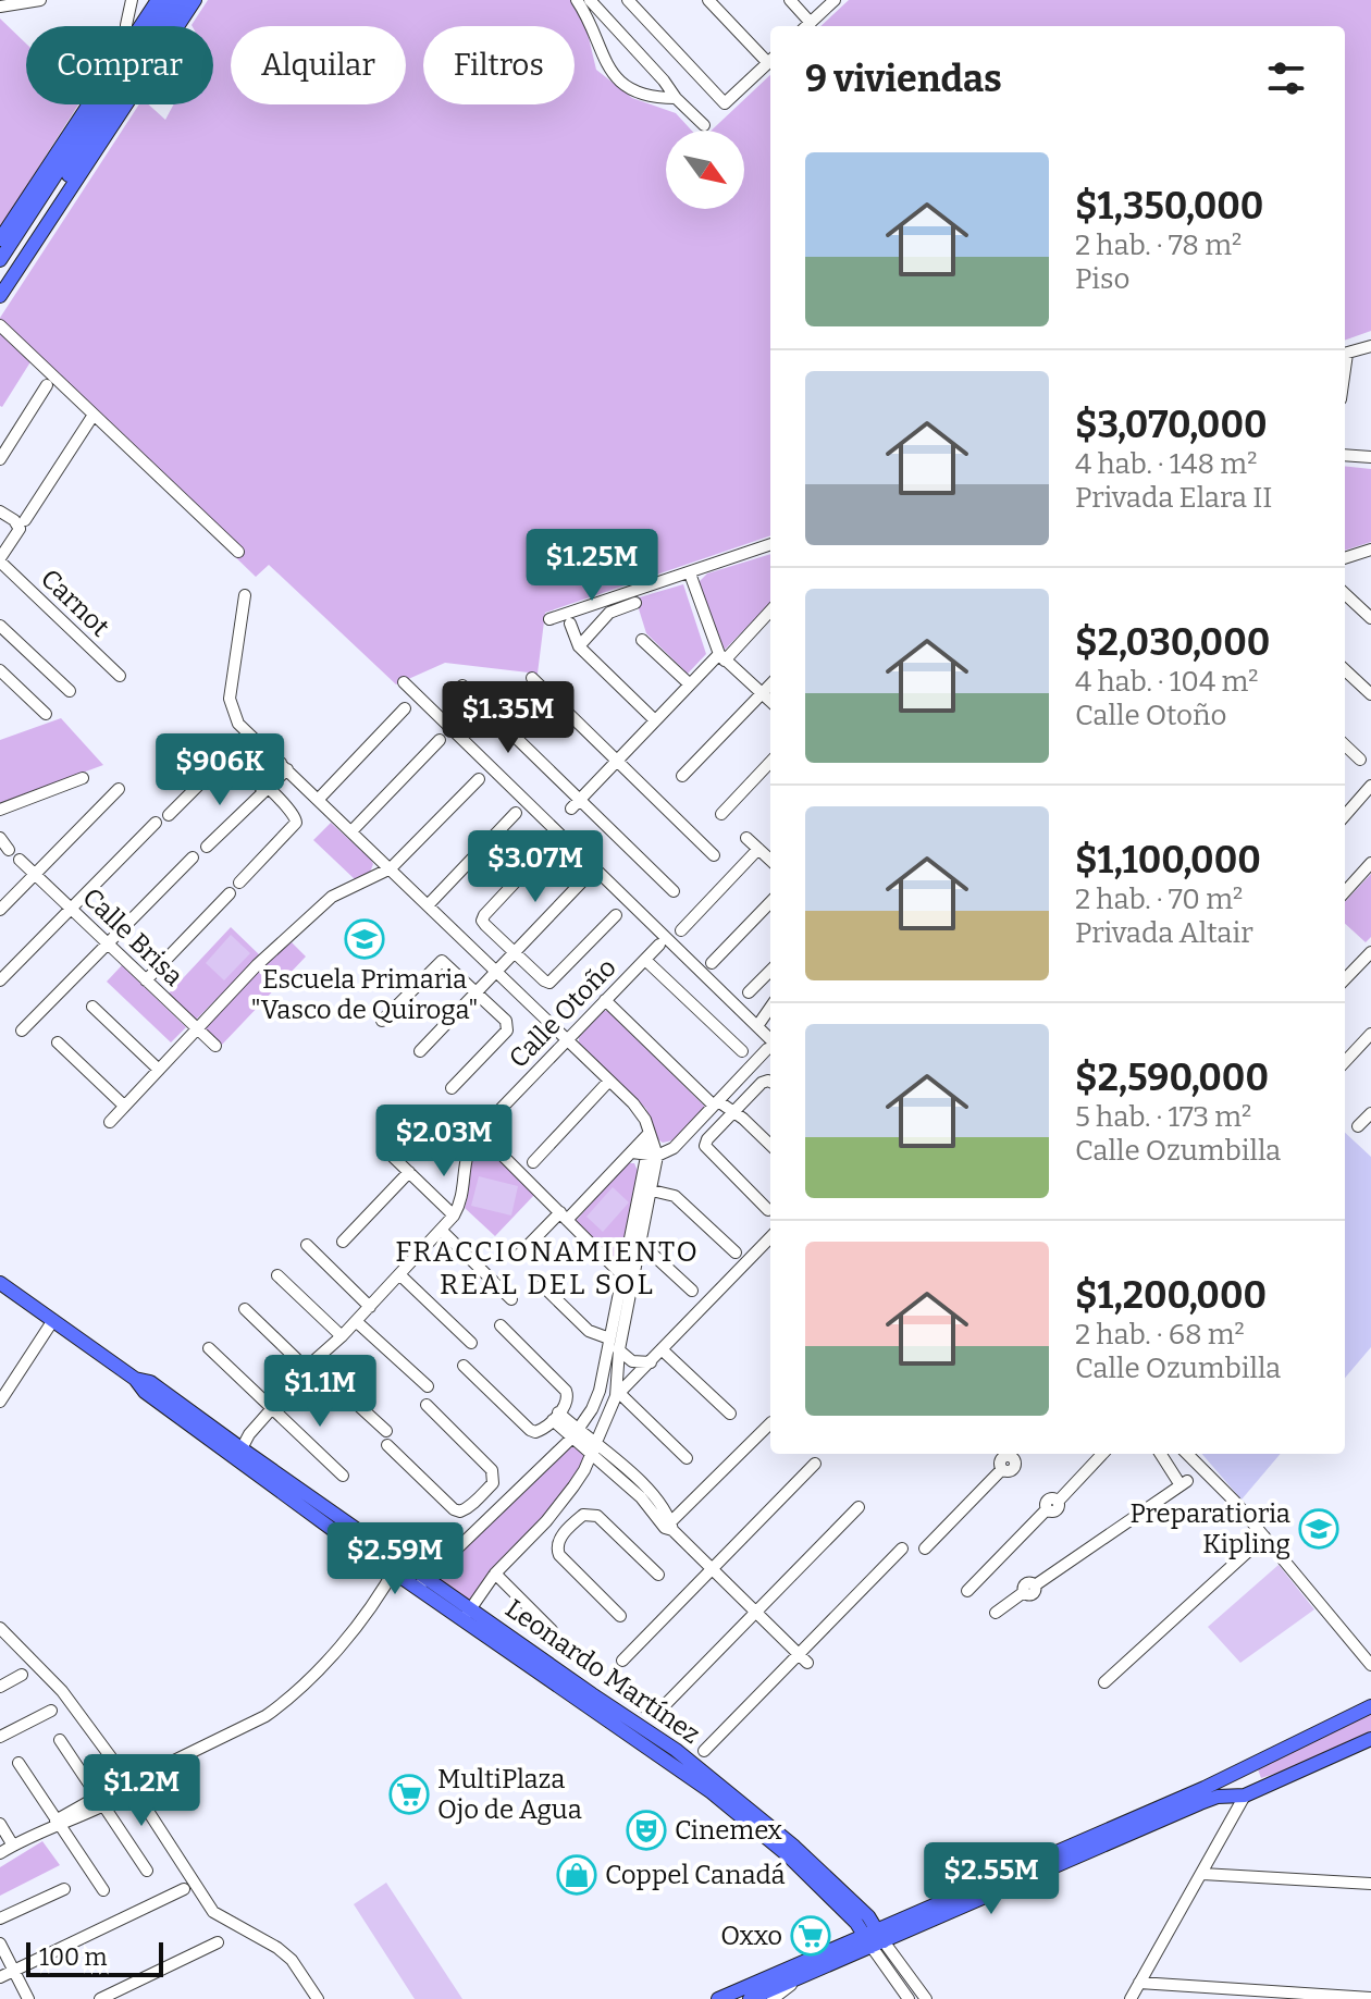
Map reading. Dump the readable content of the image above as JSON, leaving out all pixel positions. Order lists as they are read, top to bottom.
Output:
{
  "streets": {
    "main road": ["Leonardo Martínez"],
    "street": ["Carnot", "Calle Brisa", "Calle Otoño"]
  },
  "crossings": [
    ["Calle Otoño", "Leonardo Martínez"]
  ],
  "districts": ["FRACCIONAMIENTO REAL DEL SOL"],
  "places": {
    "school or university": ["Escuela Primaria \"Vasco de Quiroga\"", "Preparatioria Kipling"],
    "supermarket": ["MultiPlaza Ojo de Agua", "Oxxo"],
    "theatre": ["Cinemex"],
    "shop": ["Coppel Canadá"]
  },
  "scale_bar": "100 m",
  "north": "bottom right",
  "page": {
    "chip": ["Comprar", "Alquilar", "Filtros"],
    "heading": "9 viviendas",
    "list": [
      {
        "name": "$1,350,000",
        "note": "2 hab. · 78 m² · Piso"
      },
      {
        "name": "$3,070,000",
        "note": "4 hab. · 148 m² · Privada Elara II"
      },
      {
        "name": "$2,030,000",
        "note": "4 hab. · 104 m² · Calle Otoño"
      },
      {
        "name": "$1,100,000",
        "note": "2 hab. · 70 m² · Privada Altair"
      },
      {
        "name": "$2,590,000",
        "note": "5 hab. · 173 m² · Calle Ozumbilla"
      },
      {
        "name": "$1,200,000",
        "note": "2 hab. · 68 m² · Calle Ozumbilla"
      }
    ],
    "price": [
      "$1.25M",
      "$1.35M",
      "$906K",
      "$3.07M",
      "$2.03M",
      "$1.1M",
      "$2.59M",
      "$1.2M",
      "$2.55M"
    ],
    "scale": "100 m"
  }
}
